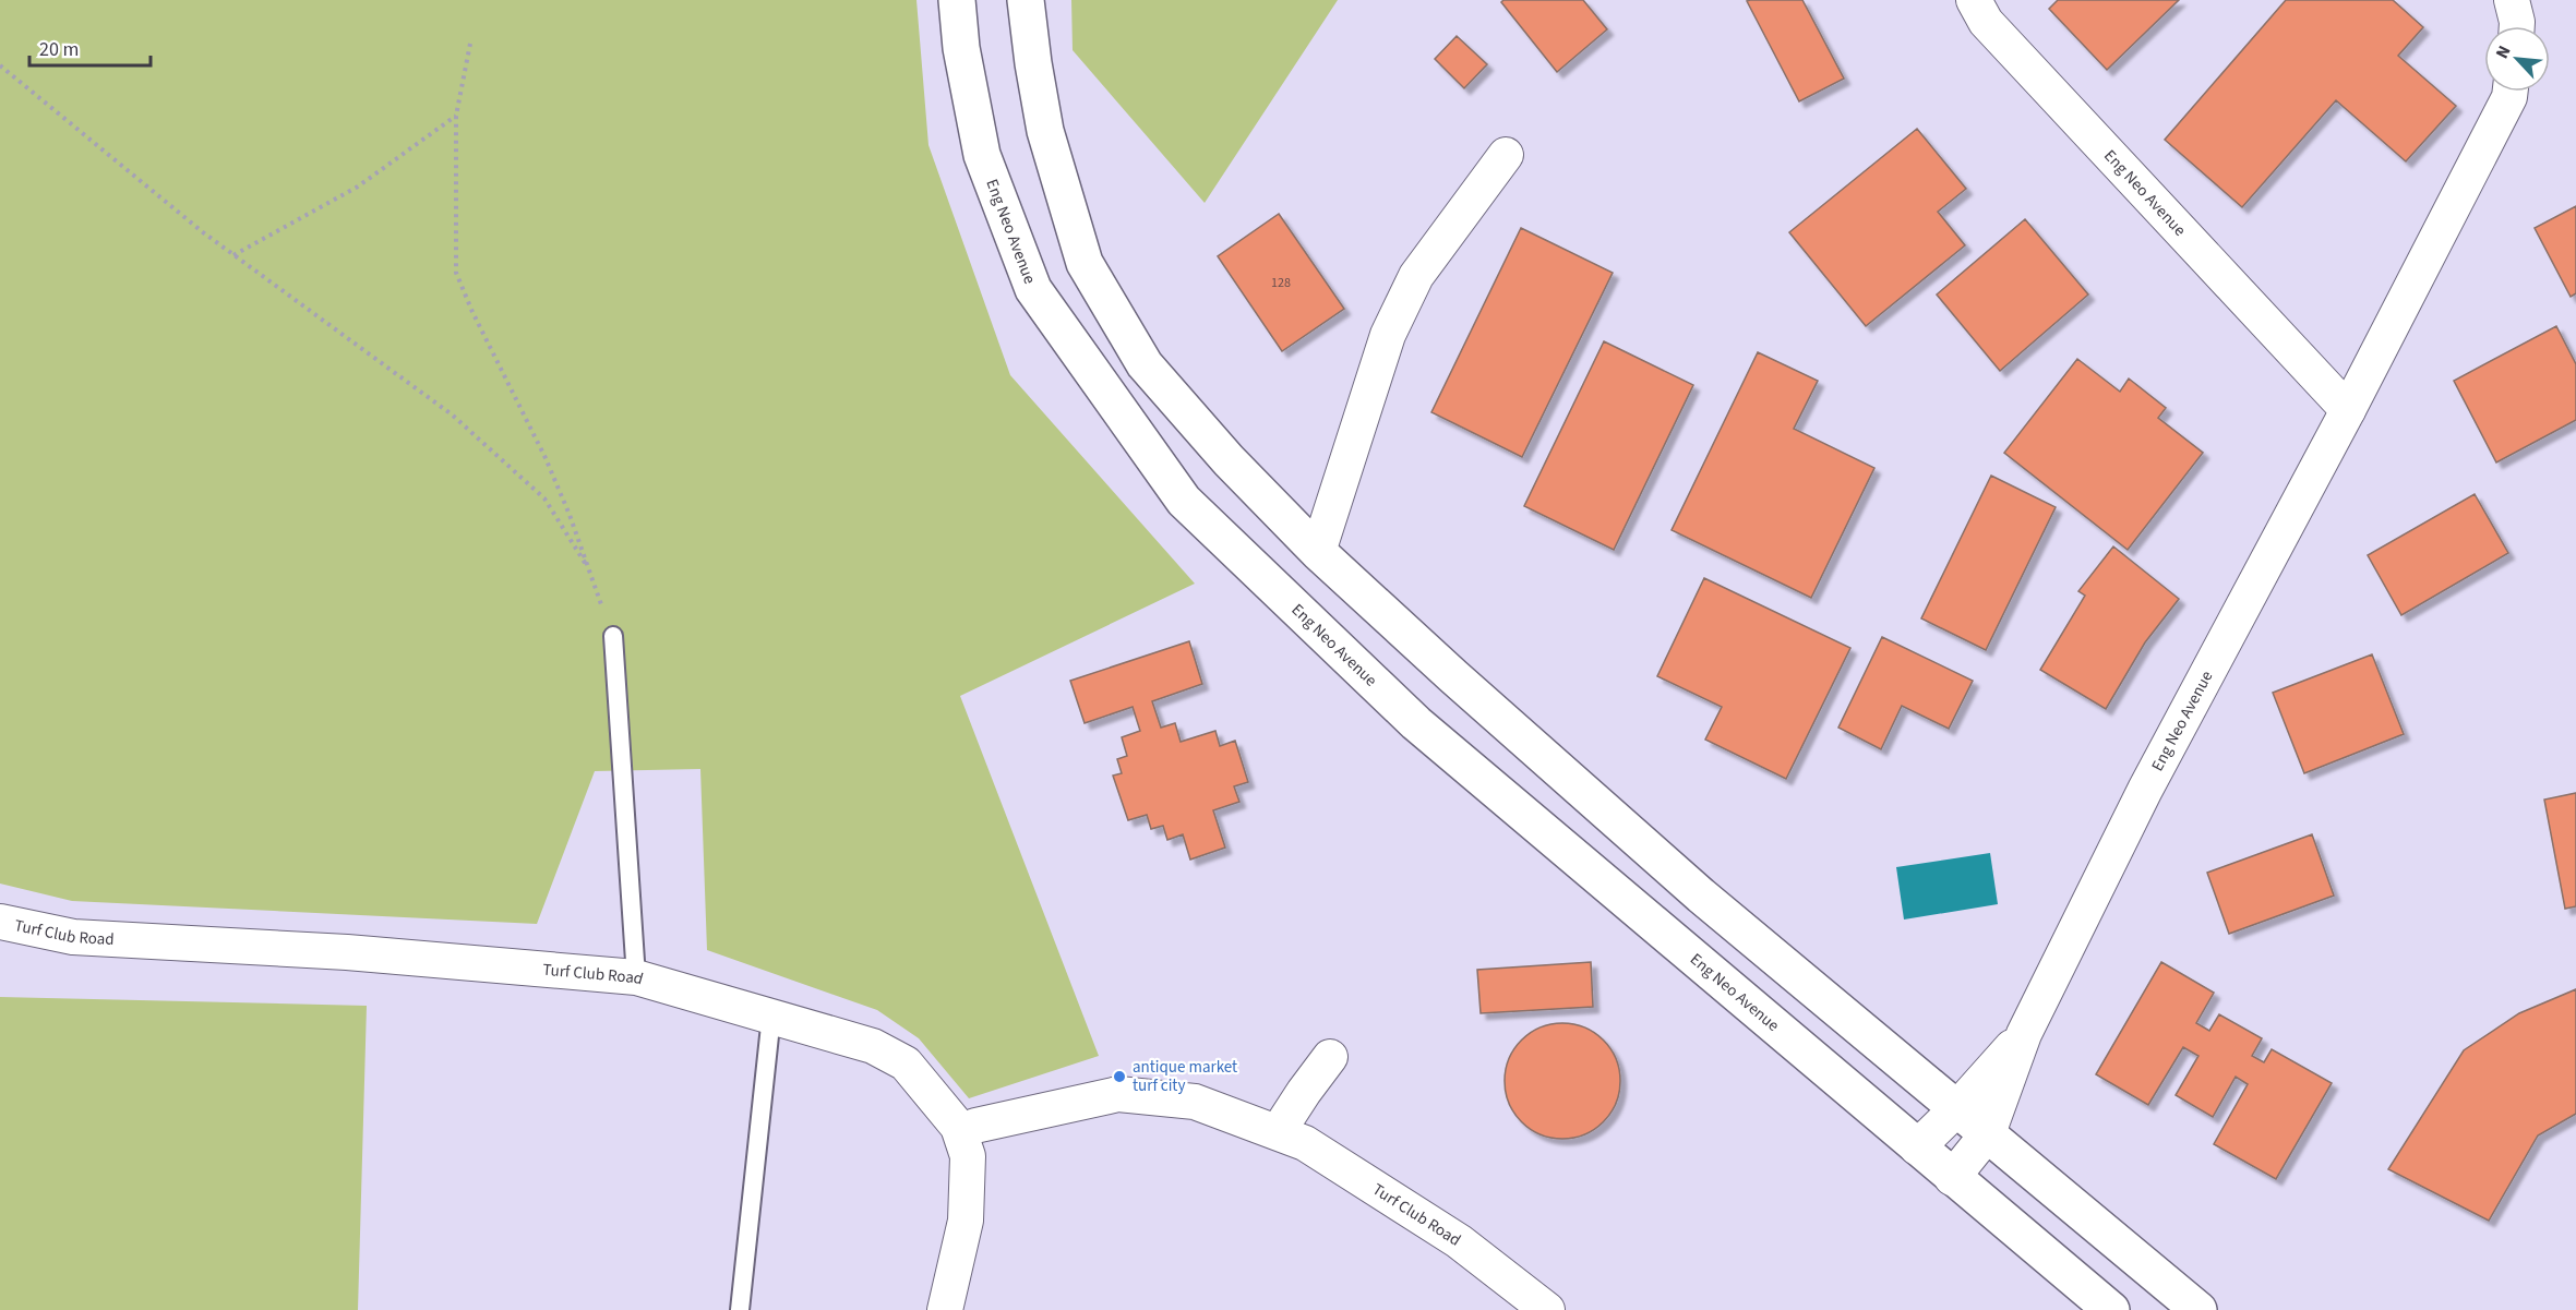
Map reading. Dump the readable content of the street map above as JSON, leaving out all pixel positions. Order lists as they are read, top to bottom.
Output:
{
  "streets": {
    "main road": ["Eng Neo Avenue"],
    "street": ["Turf Club Road"]
  },
  "places": ["antique market turf city"],
  "house_numbers": ["128"],
  "scale_bar": "20 m",
  "north": "top left"
}
